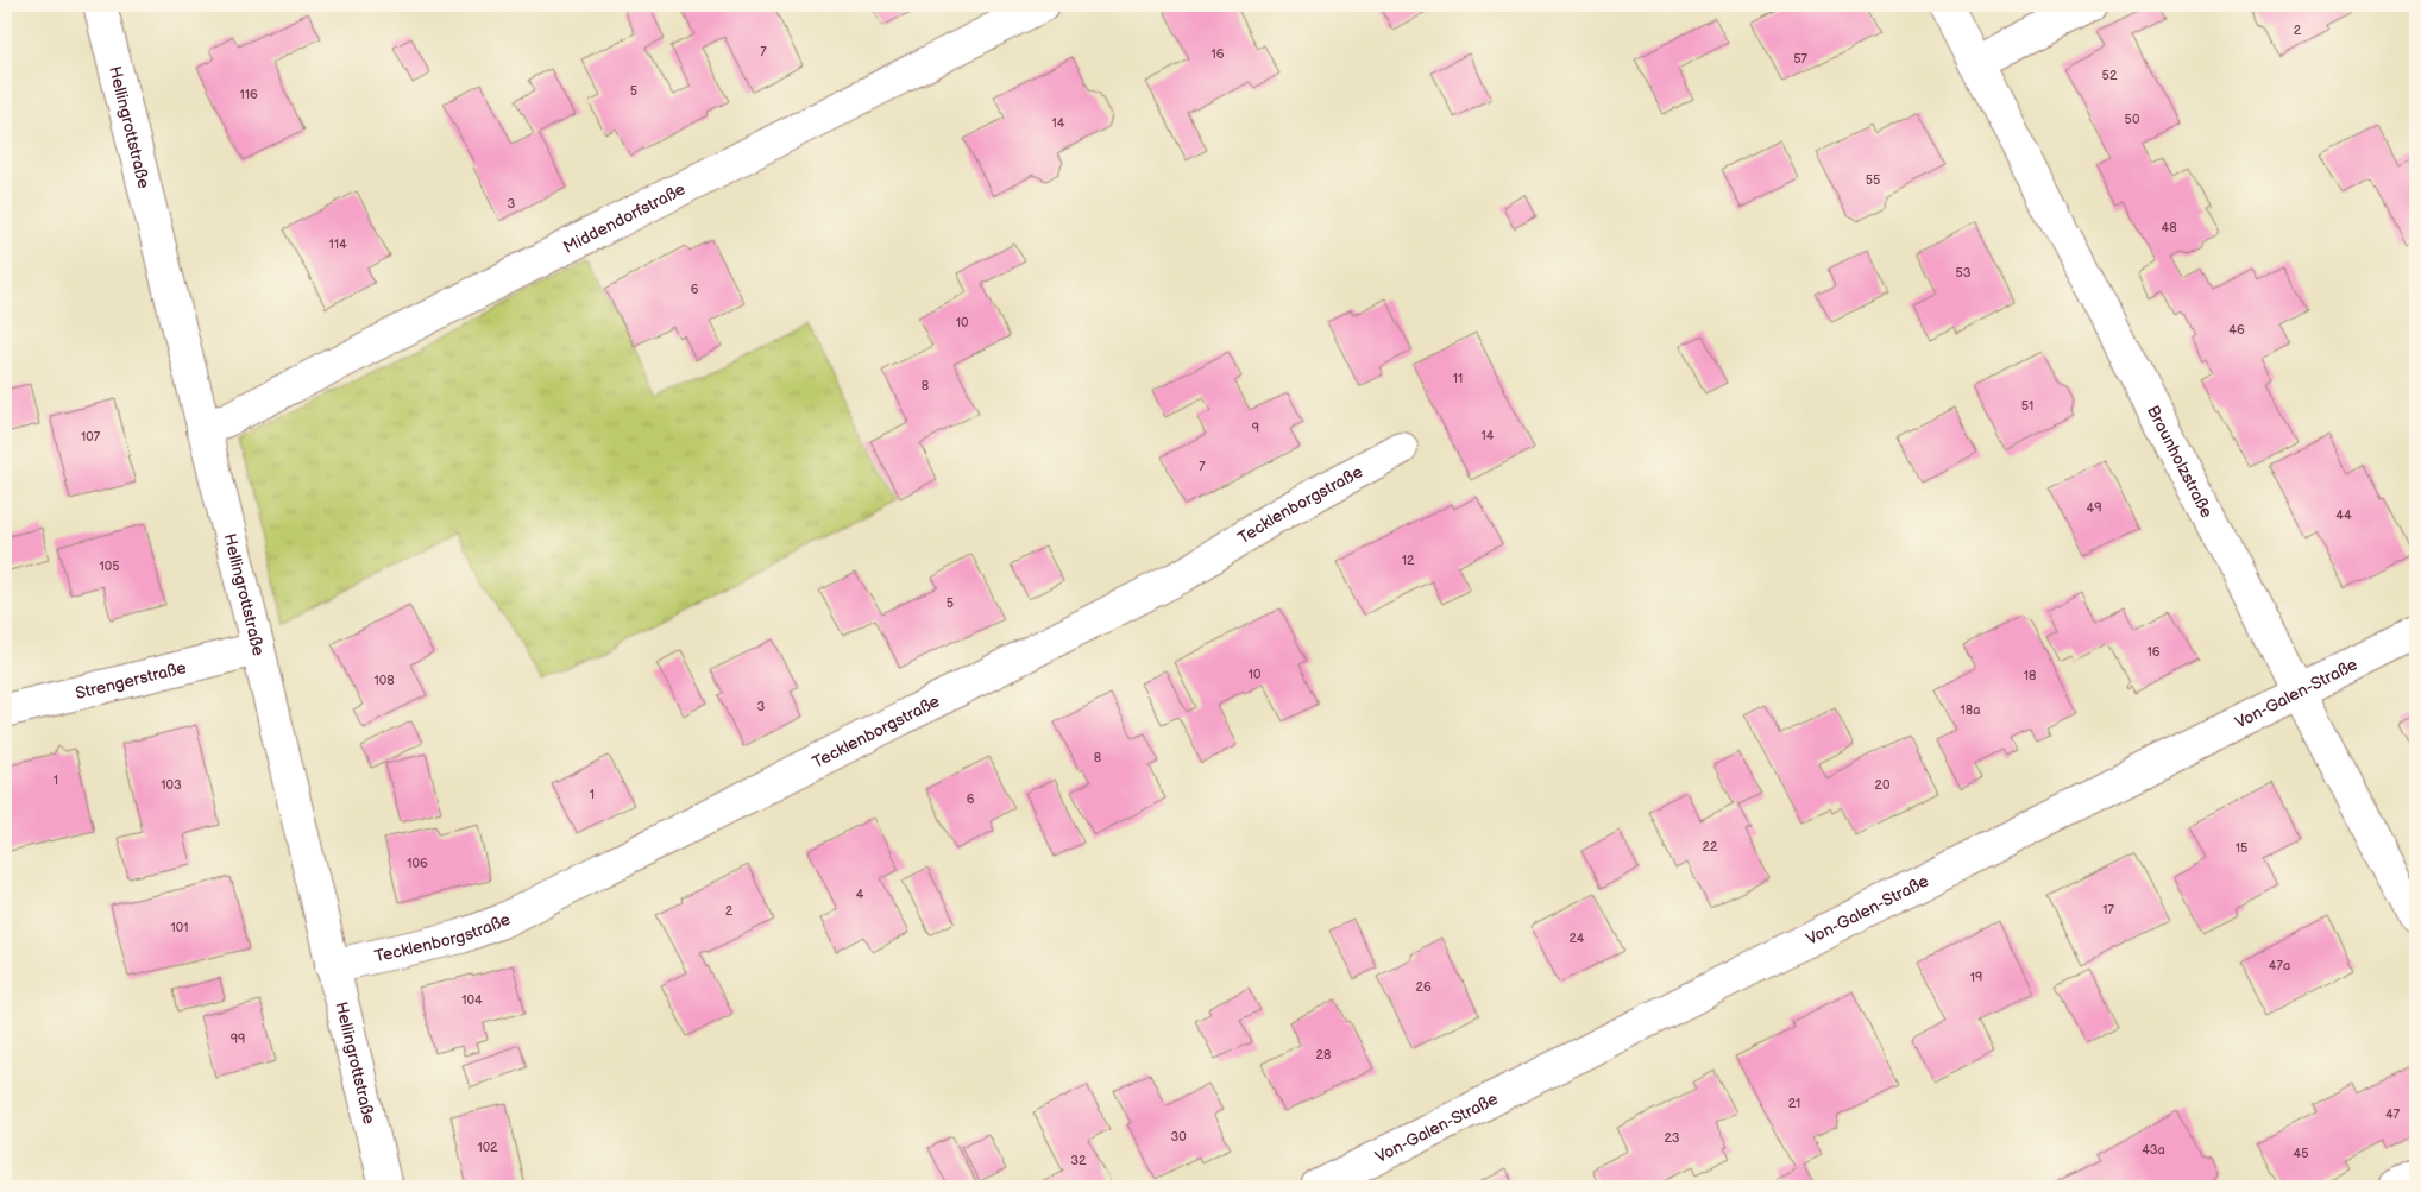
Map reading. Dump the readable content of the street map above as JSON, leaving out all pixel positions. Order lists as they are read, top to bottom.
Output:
{
  "streets": {
    "street": [
      "Hellingrottstraße",
      "Middendorfstraße",
      "Braunholzstraße",
      "Tecklenborgstraße",
      "Strengerstraße",
      "Von-Galen-Straße"
    ]
  },
  "crossings": [
    ["Hellingrottstraße", "Middendorfstraße"],
    ["Hellingrottstraße", "Tecklenborgstraße"],
    ["Hellingrottstraße", "Strengerstraße"],
    ["Braunholzstraße", "Von-Galen-Straße"]
  ],
  "house_numbers": [
    "2",
    "7",
    "16",
    "57",
    "52",
    "5",
    "116",
    "50",
    "14",
    "55",
    "3",
    "48",
    "114",
    "53",
    "6",
    "10",
    "46",
    "11",
    "8",
    "51",
    "9",
    "14",
    "107",
    "7",
    "49",
    "44",
    "12",
    "105",
    "5",
    "16",
    "10",
    "18",
    "108",
    "3",
    "18a",
    "8",
    "1",
    "103",
    "20",
    "1",
    "6",
    "22",
    "15",
    "106",
    "4",
    "17",
    "2",
    "101",
    "24",
    "47a",
    "19",
    "26",
    "104",
    "99",
    "28",
    "21",
    "47",
    "30",
    "23",
    "102",
    "43a",
    "45",
    "32"
  ]
}
